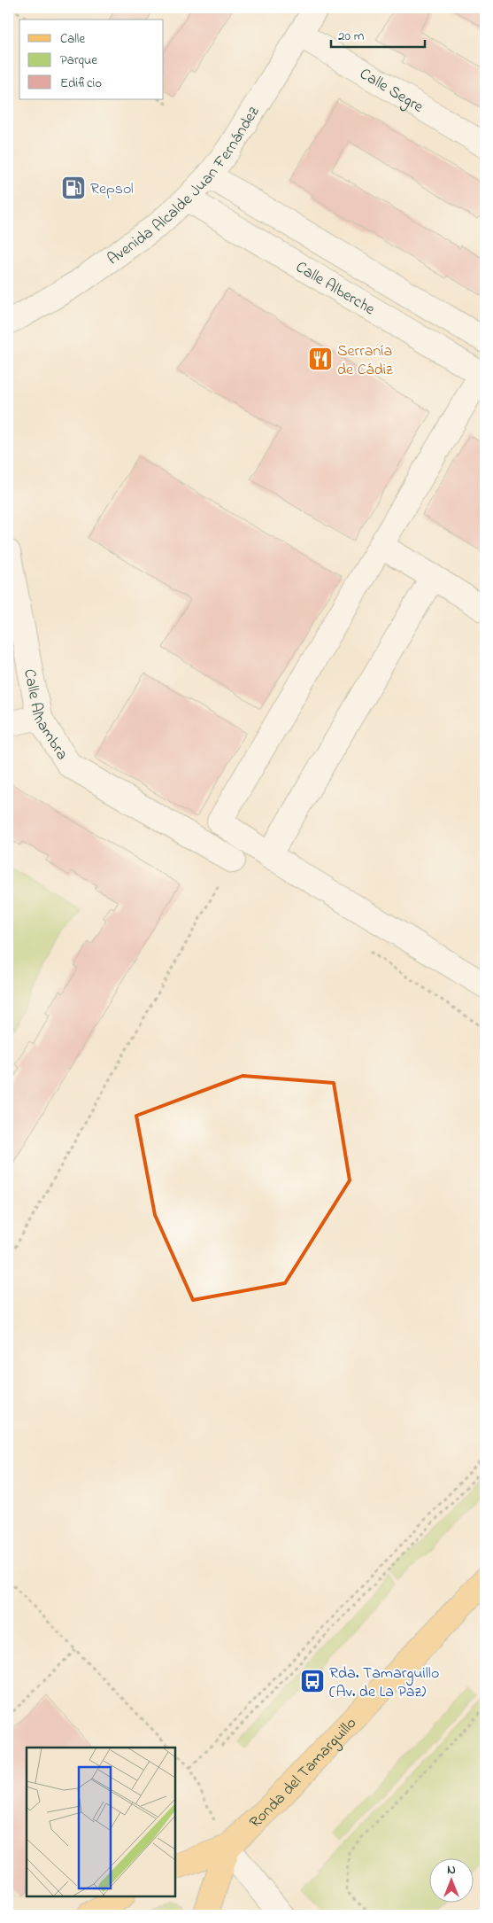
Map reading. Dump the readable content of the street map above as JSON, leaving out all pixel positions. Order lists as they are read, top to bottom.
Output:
{
  "streets": {
    "main road": ["Ronda del Tamarguillo"],
    "street": [
      "Calle Segre",
      "Avenida Alcalde Juan Fernández",
      "Calle Alberche",
      "Calle Alhambra"
    ]
  },
  "crossings": [
    ["Calle Segre", "Avenida Alcalde Juan Fernández"],
    ["Avenida Alcalde Juan Fernández", "Calle Alberche"]
  ],
  "places": {
    "fuel station": ["Repsol"],
    "restaurant": ["Serranía de Cádiz"],
    "bus stop": ["Rda. Tamarguillo (Av. de La Paz)"]
  },
  "legend": ["Calle", "Parque", "Edificio"],
  "scale_bar": "20 m",
  "north": "top"
}
